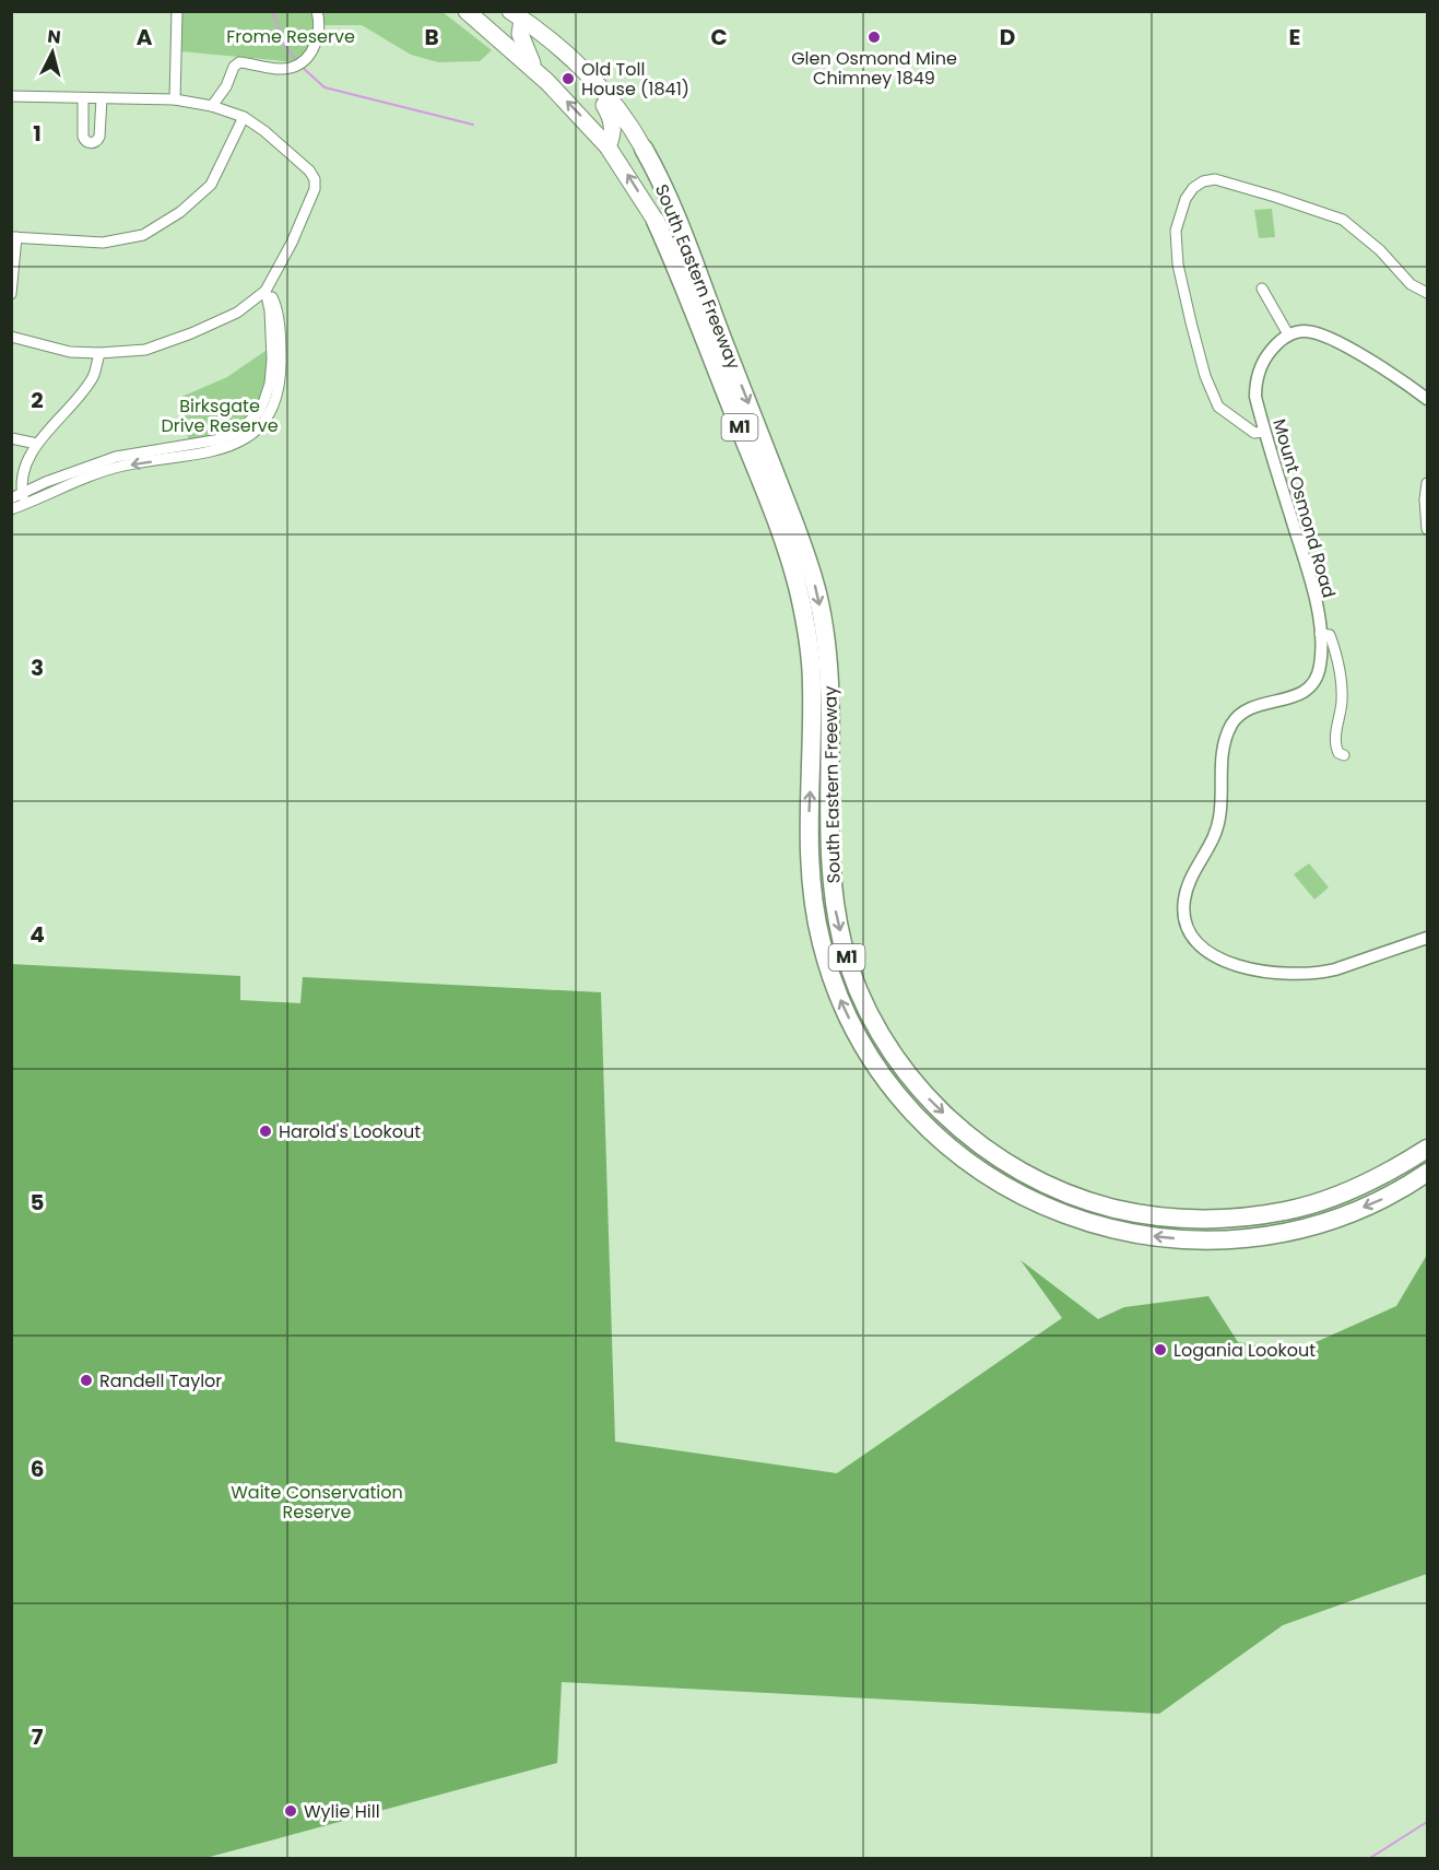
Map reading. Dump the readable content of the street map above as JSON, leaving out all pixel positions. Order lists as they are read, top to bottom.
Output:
{
  "streets": {
    "highway": ["South Eastern Freeway", "M1"],
    "street": ["Mount Osmond Road"]
  },
  "crossings": [
    ["South Eastern Freeway", "M1"]
  ],
  "parks": ["Frome Reserve", "Birksgate Drive Reserve", "Waite Conservation Reserve"],
  "places": [
    "Glen Osmond Mine Chimney 1849",
    "Old Toll House (1841)",
    "Harold's Lookout",
    "Logania Lookout",
    "Randell Taylor",
    "Wylie Hill"
  ],
  "north": "top",
  "grid": {
    "columns": [
      "A",
      "B",
      "C",
      "D",
      "E"
    ],
    "rows": [
      "1",
      "2",
      "3",
      "4",
      "5",
      "6",
      "7"
    ]
  }
}
